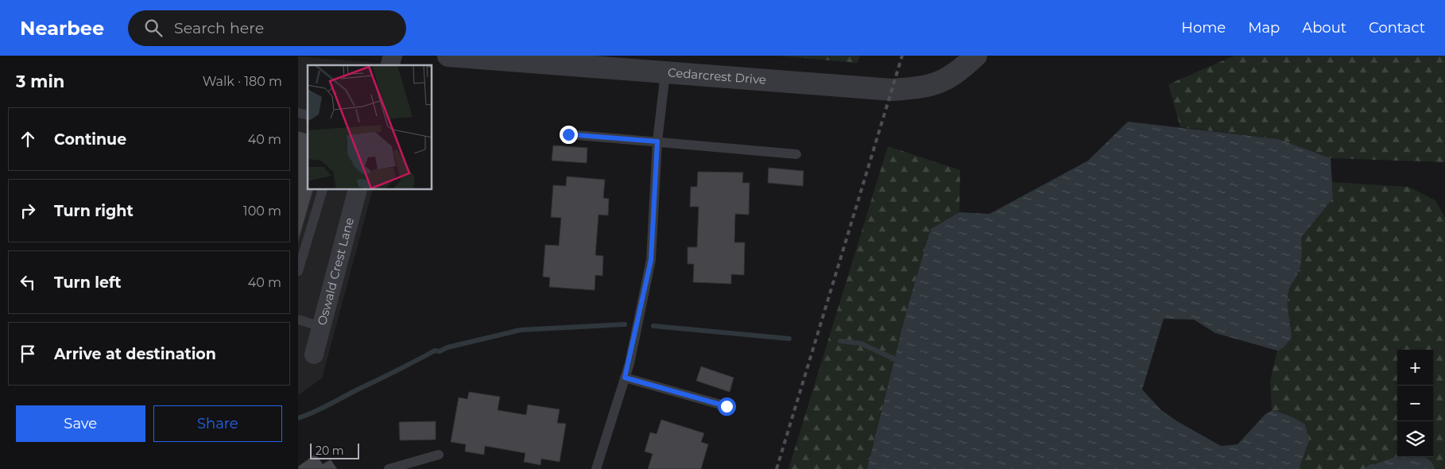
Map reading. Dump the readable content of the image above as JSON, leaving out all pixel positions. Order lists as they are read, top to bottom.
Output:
{
  "streets": {
    "street": ["Cedarcrest Drive", "Oswald Crest Lane"]
  },
  "scale_bar": "20 m",
  "page": {
    "header": "Nearbee",
    "search": "Search here",
    "nav": [
      "Home",
      "Map",
      "About",
      "Contact"
    ],
    "heading": ["3 min", "Walk · 180 m"],
    "list": [
      ["Continue", "40 m"],
      ["Turn right", "100 m"],
      ["Turn left", "40 m"],
      "Arrive at destination"
    ],
    "map_buttons": ["+", "−"],
    "buttons": ["Save", "Share"],
    "scale": "20 m"
  }
}
